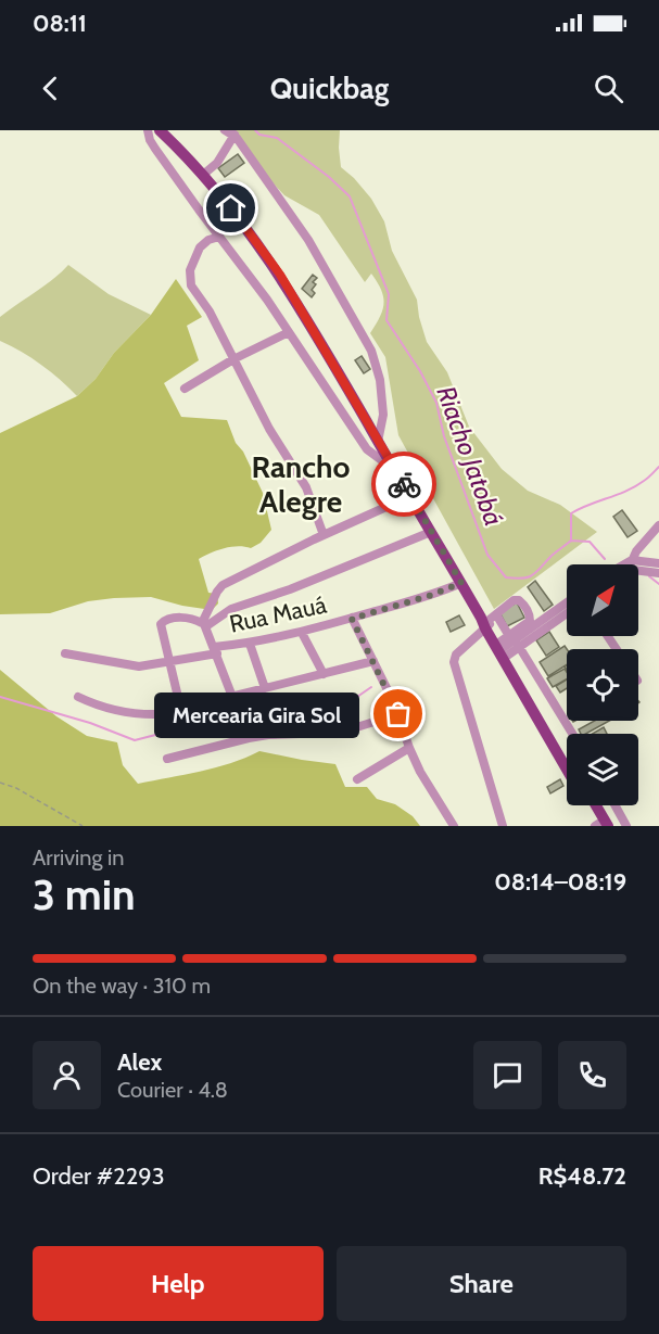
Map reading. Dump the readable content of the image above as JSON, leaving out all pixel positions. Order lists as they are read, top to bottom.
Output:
{
  "streets": {
    "street": ["Rua Mauá"]
  },
  "districts": ["Rancho Alegre"],
  "water": ["Riacho Jatobá"],
  "places": ["Mercearia Gira Sol"],
  "north": "top right",
  "page": {
    "status": "08:11",
    "header": "Quickbag",
    "bubble": "Mercearia Gira Sol",
    "heading": ["3 min", "Arriving in", "08:14–08:19"],
    "panel": [
      "Alex",
      "Courier · 4.8",
      "Order #2293",
      "R$48.72"
    ],
    "bar": "On the way · 310 m",
    "buttons": ["Help", "Share"]
  }
}
